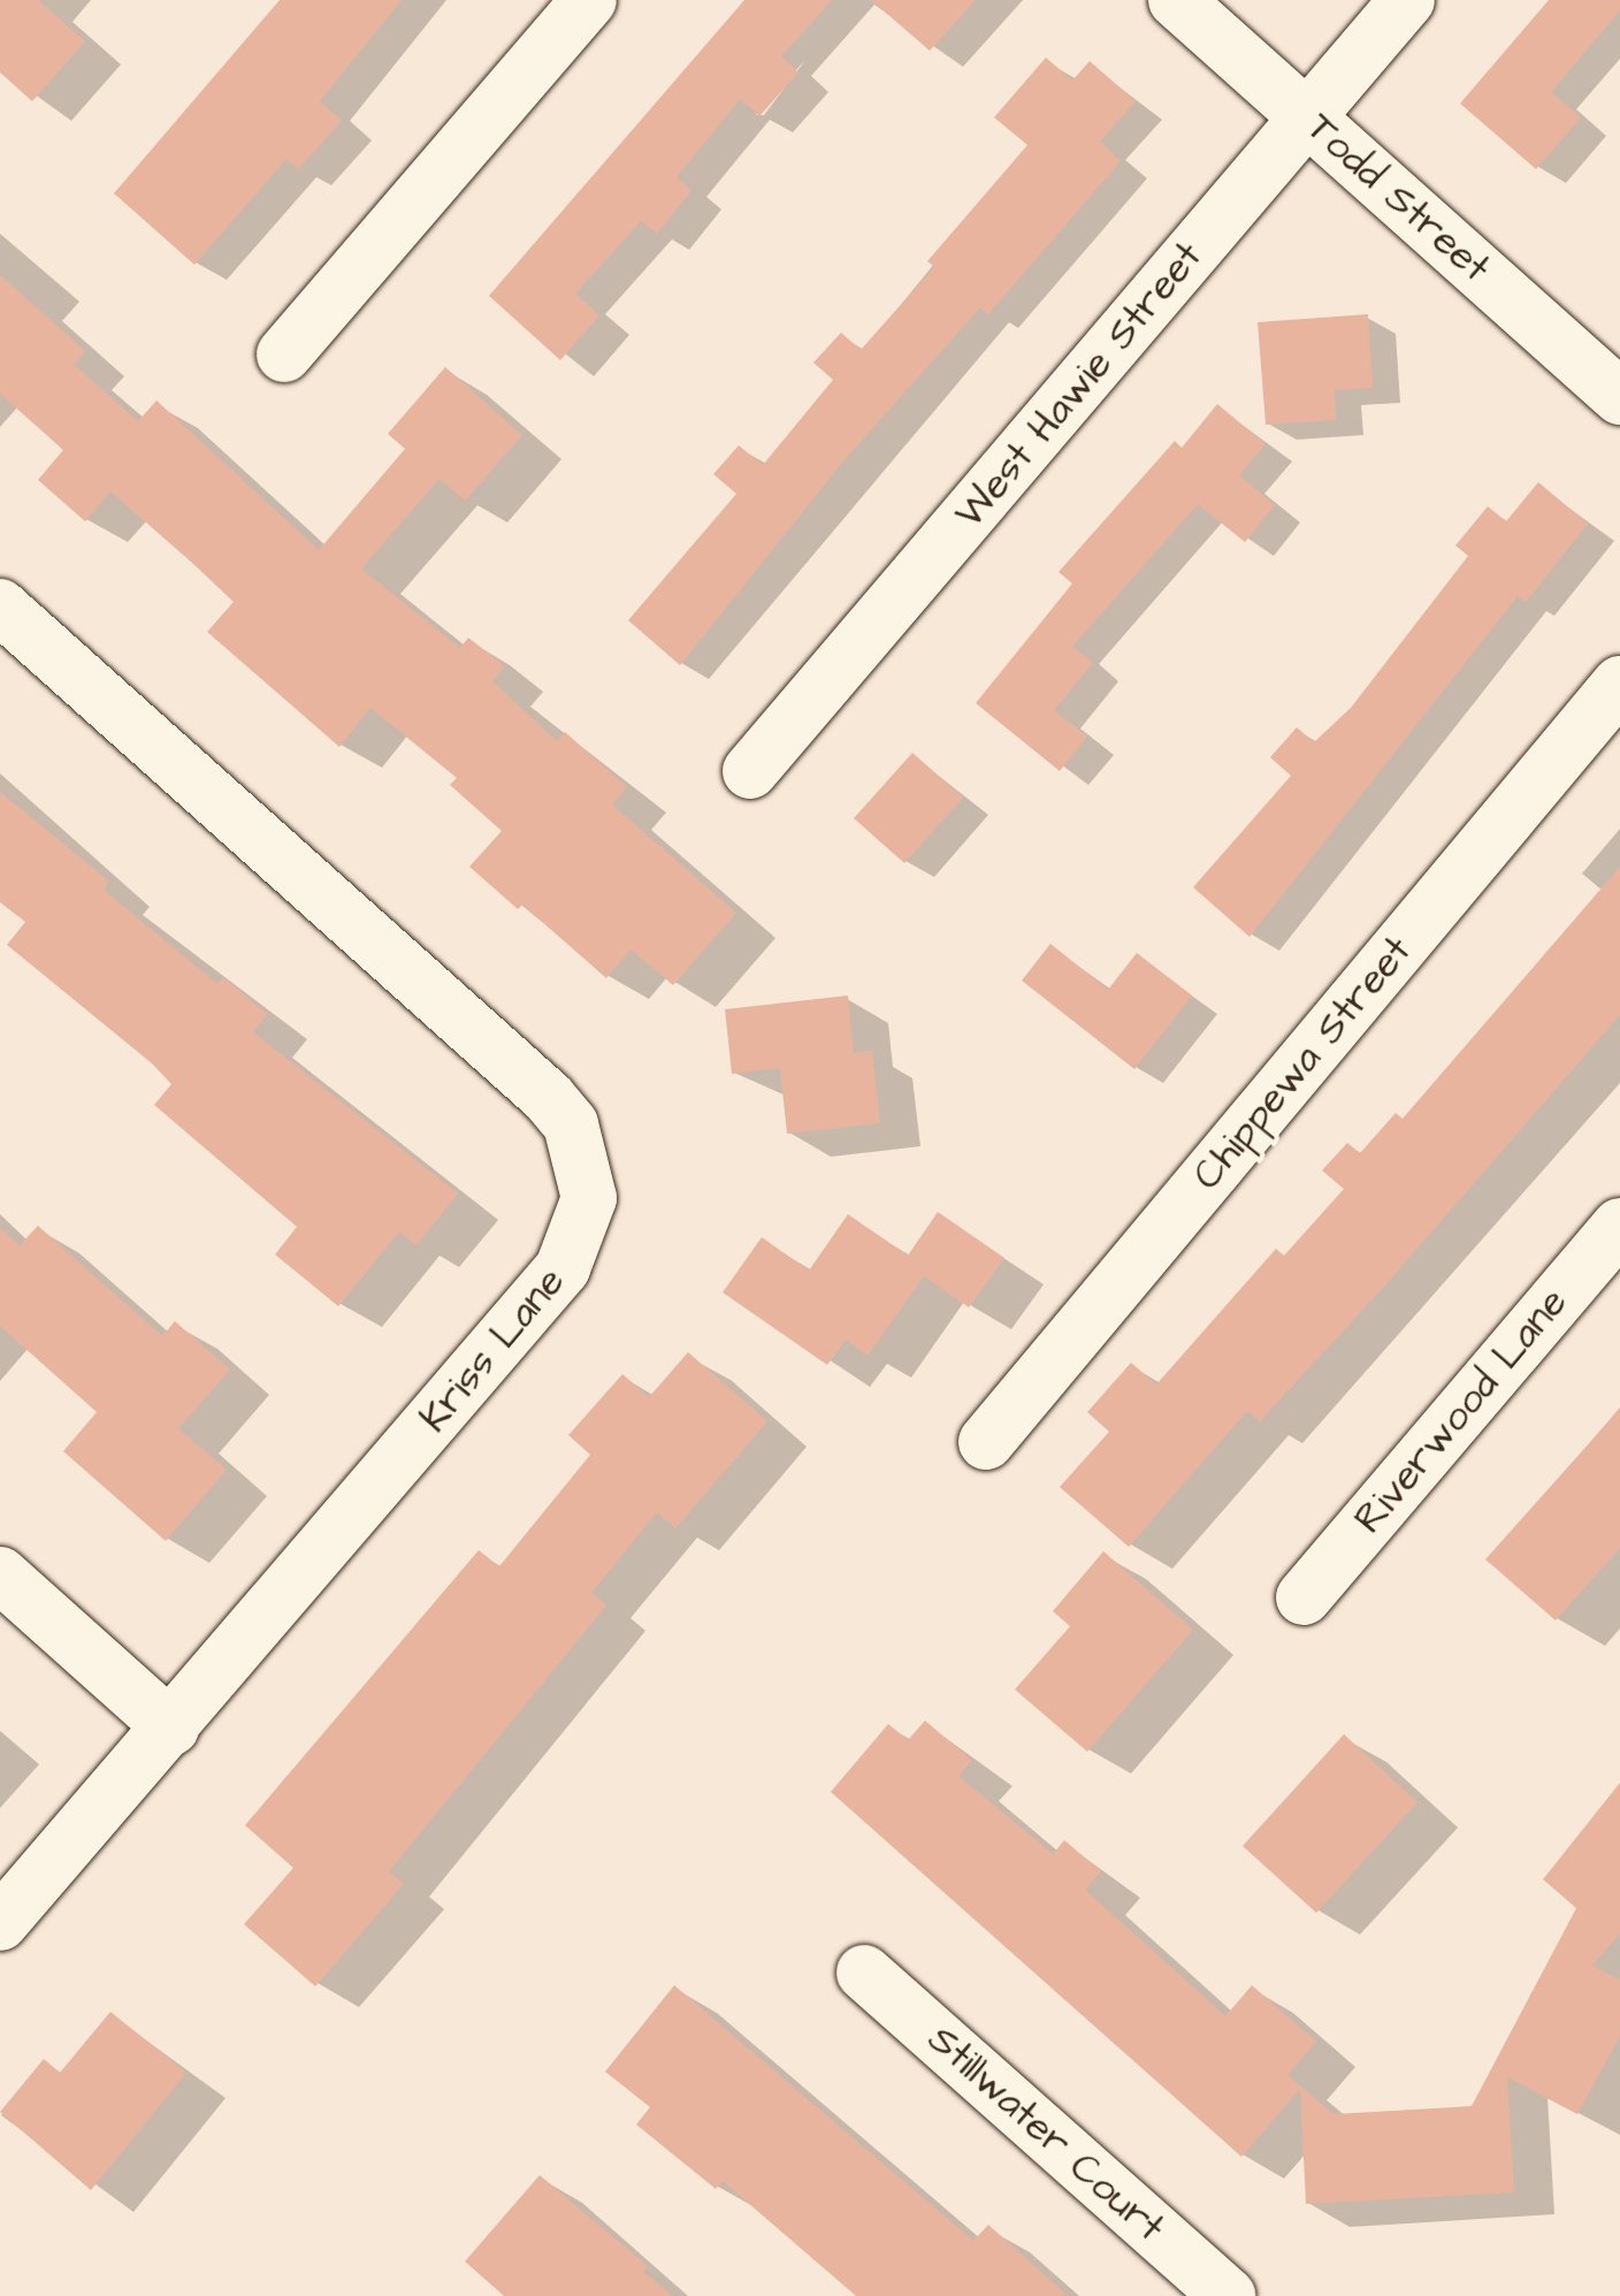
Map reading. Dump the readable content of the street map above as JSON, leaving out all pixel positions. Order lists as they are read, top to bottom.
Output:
{
  "streets": {
    "street": [
      "Todd Street",
      "West Hawie Street",
      "Chippewa Street",
      "Kriss Lane",
      "Riverwood Lane",
      "Stillwater Court"
    ]
  },
  "crossings": [
    ["Todd Street", "West Hawie Street"]
  ]
}
